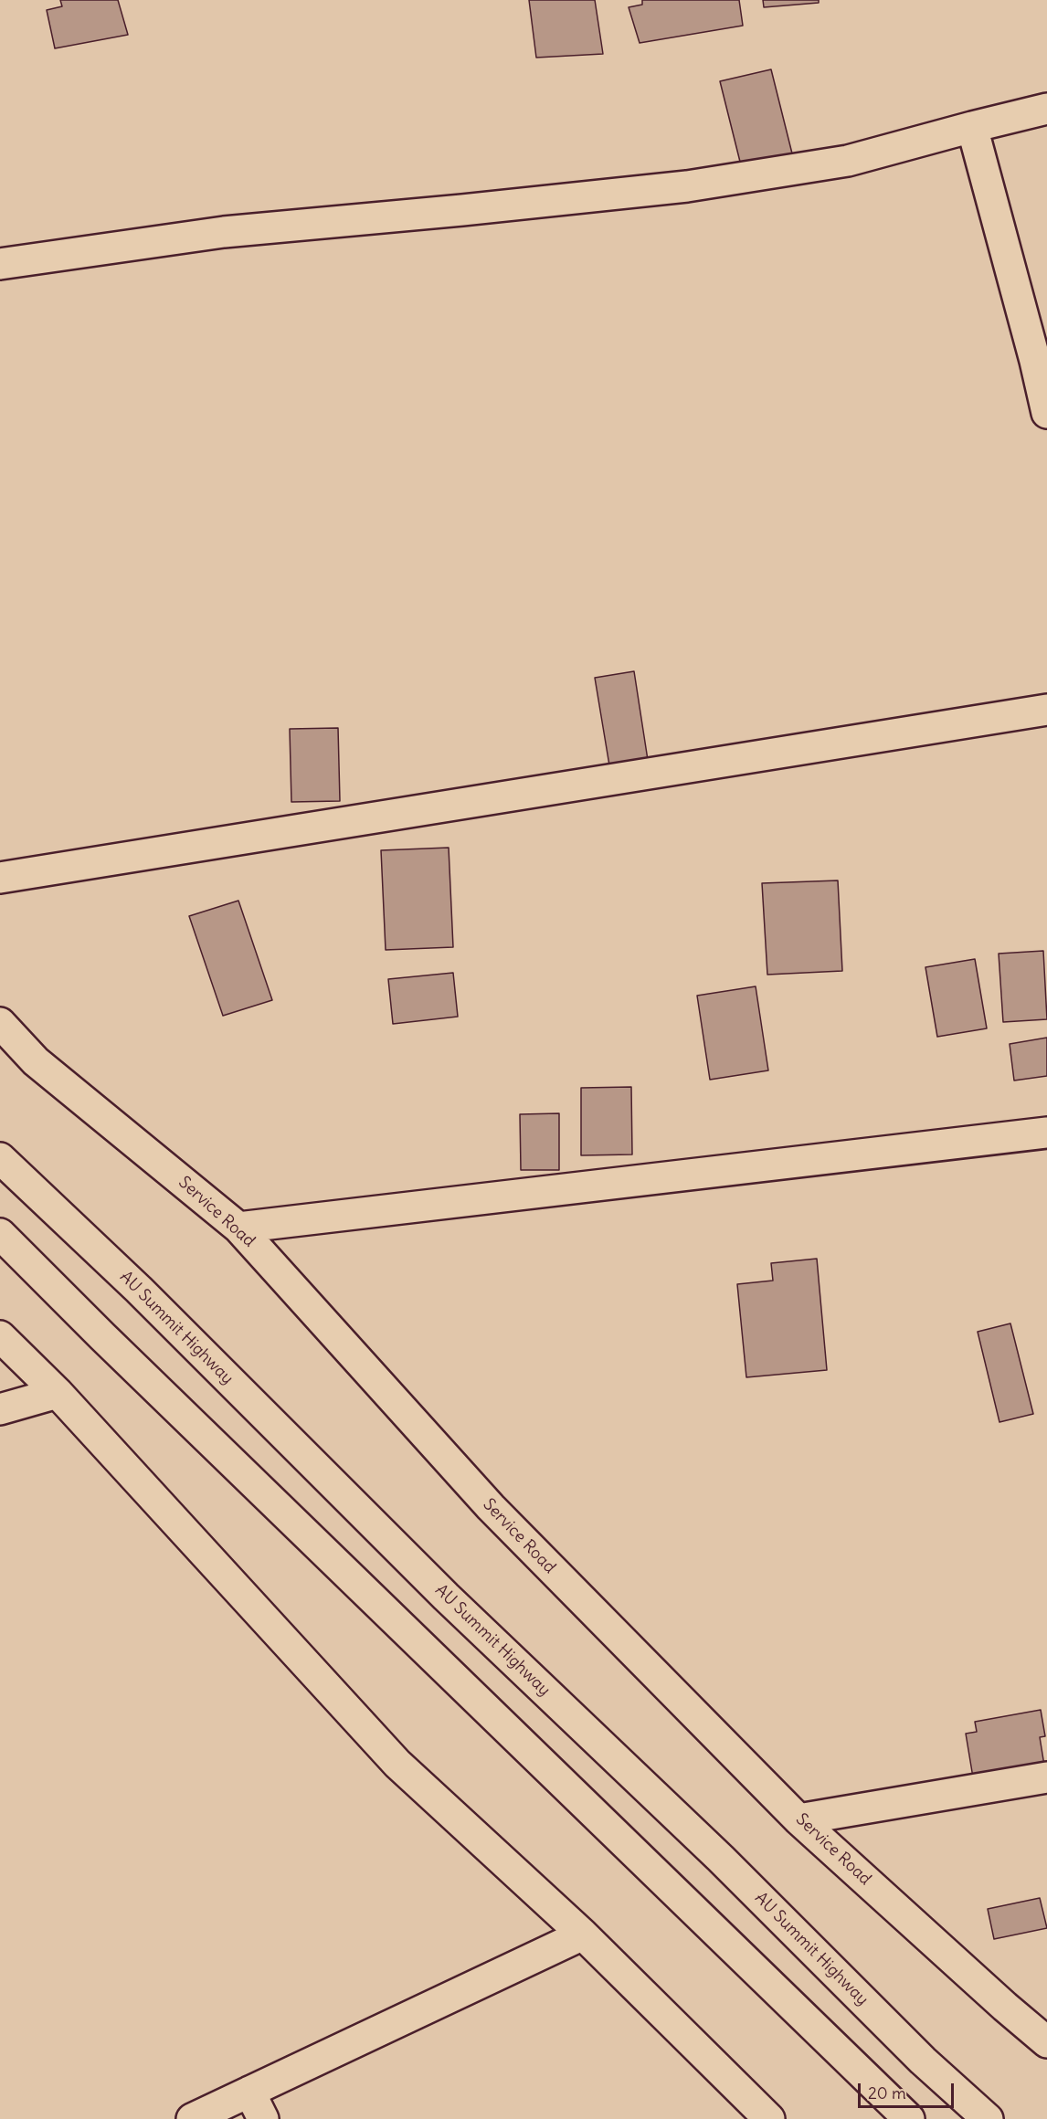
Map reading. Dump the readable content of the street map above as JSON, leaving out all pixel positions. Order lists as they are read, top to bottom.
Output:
{
  "streets": {
    "street": ["Service Road", "AU Summit Highway"]
  },
  "scale_bar": "20 m"
}
